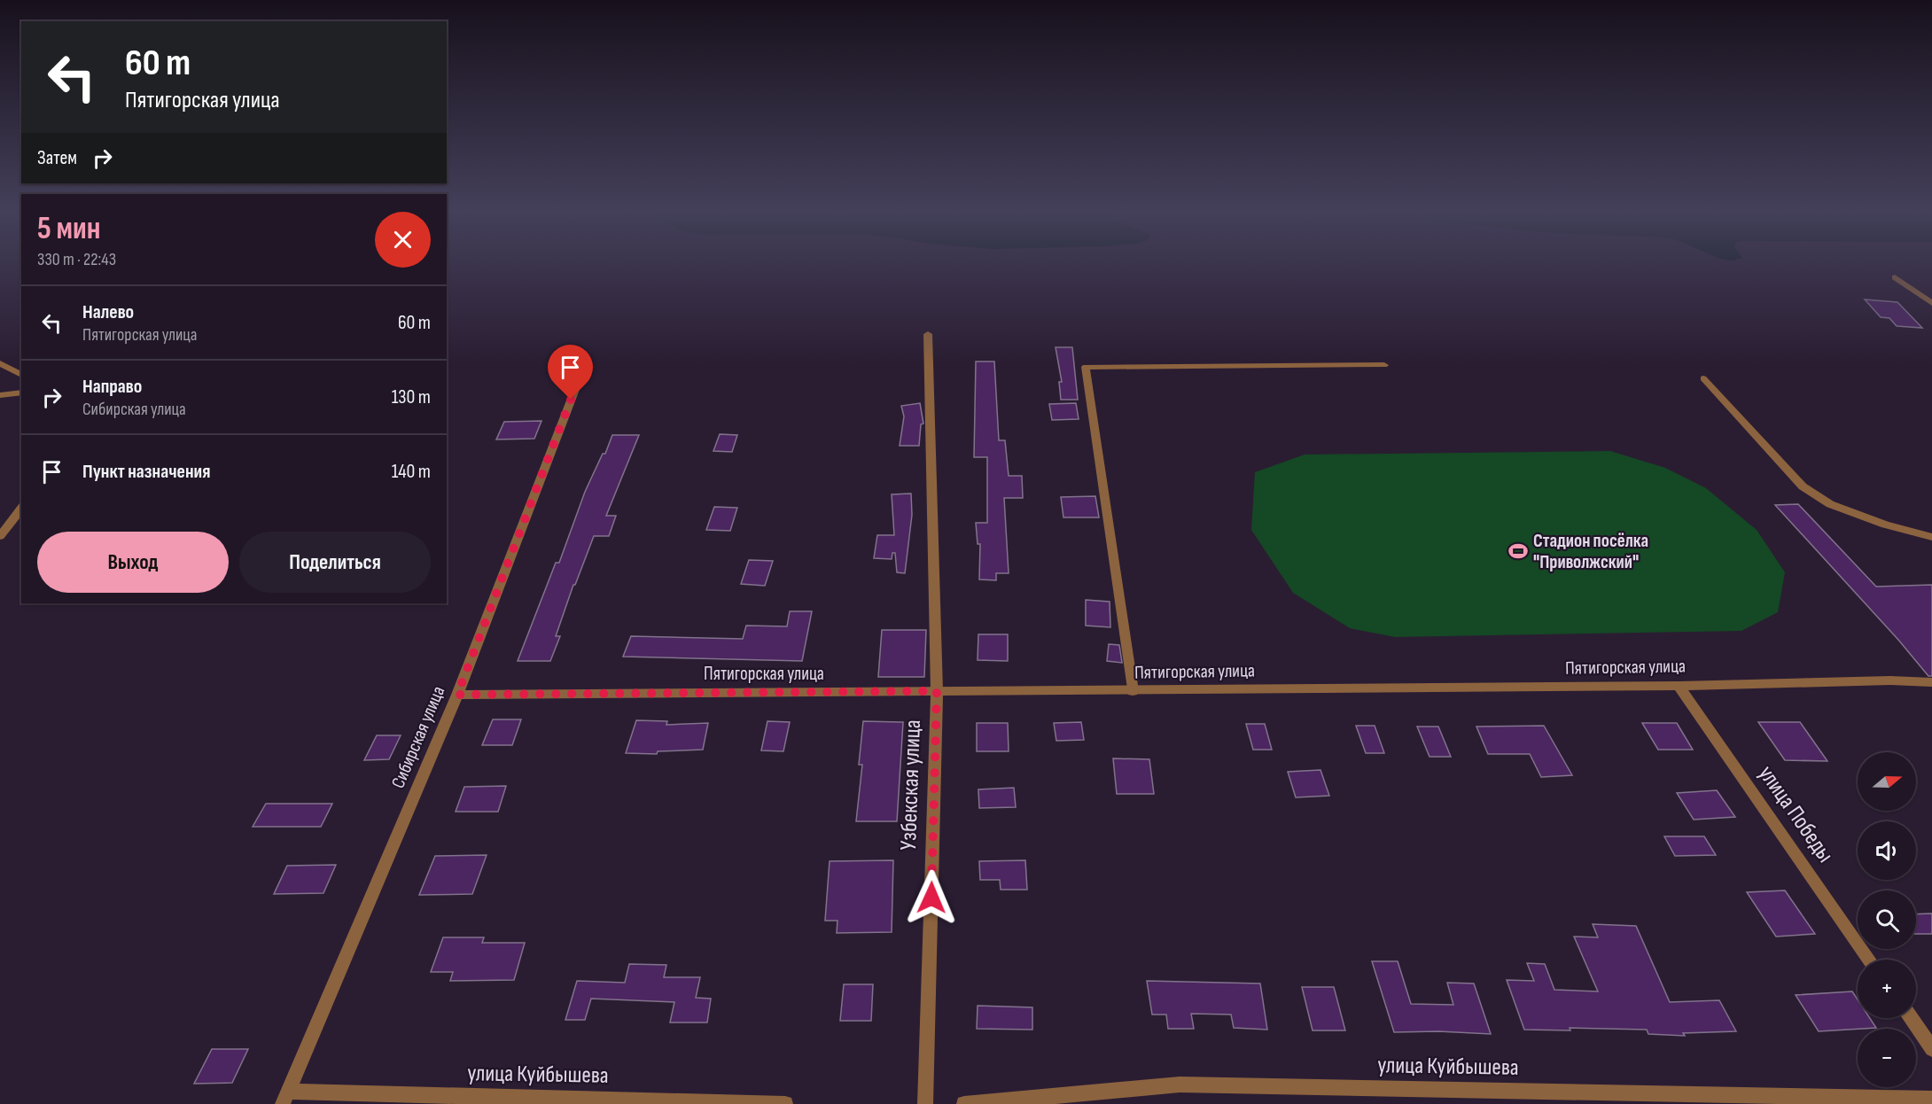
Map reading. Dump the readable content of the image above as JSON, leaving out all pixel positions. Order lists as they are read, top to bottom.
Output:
{
  "streets": {
    "street": [
      "Пятигорская улица",
      "Сибирская улица",
      "Узбекская улица",
      "улица Победы",
      "улица Куйбышева"
    ]
  },
  "crossings": [
    ["Пятигорская улица", "Сибирская улица"],
    ["Пятигорская улица", "Узбекская улица"],
    ["Пятигорская улица", "улица Победы"],
    ["Сибирская улица", "улица Куйбышева"]
  ],
  "places": {
    "sports": ["Стадион посёлка \"Приволжский\""]
  },
  "north": "right",
  "page": {
    "turn": ["60 m", "Пятигорская улица"],
    "then": "Затем",
    "heading": ["5 мин", "330 m · 22:43"],
    "list": [
      {
        "name": "Налево",
        "note": "Пятигорская улица",
        "value": "60 m"
      },
      {
        "name": "Направо",
        "note": "Сибирская улица",
        "value": "130 m"
      },
      {
        "name": "Пункт назначения",
        "value": "140 m"
      }
    ],
    "buttons": ["Выход", "Поделиться"],
    "map_buttons": ["+", "−"]
  }
}
